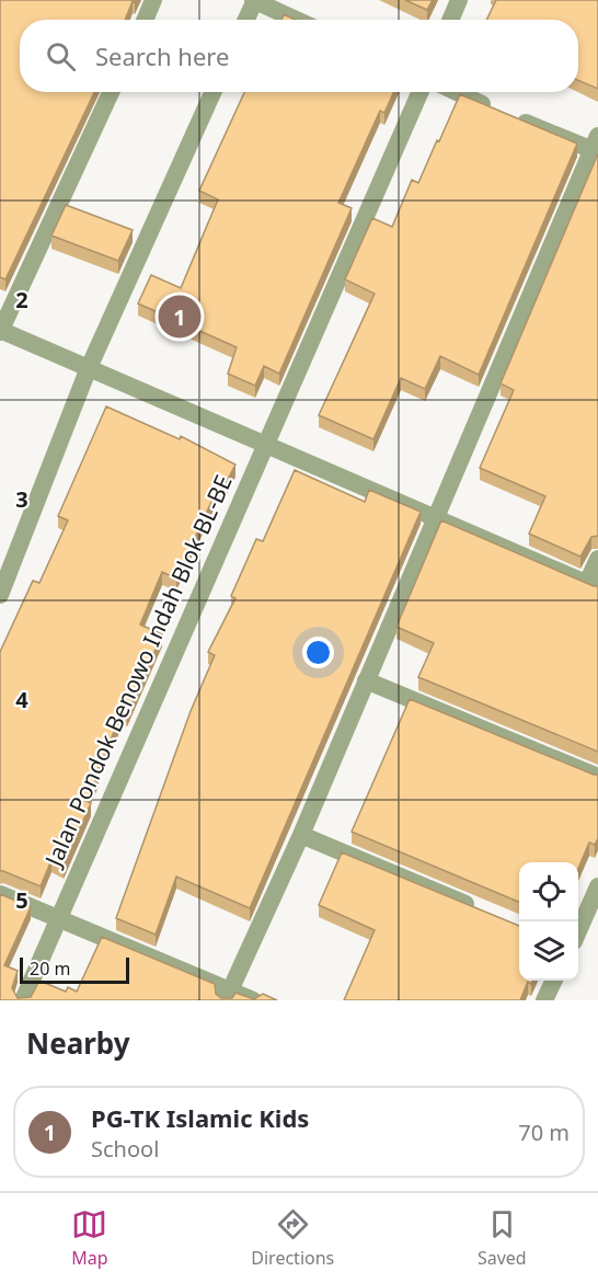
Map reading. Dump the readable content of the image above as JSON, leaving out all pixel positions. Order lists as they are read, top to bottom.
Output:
{
  "streets": {
    "street": ["Jalan Pondok Benowo Indah Blok BL-BE"]
  },
  "scale_bar": "20 m",
  "page": {
    "search": "Search here",
    "pins": "1",
    "scale": "20 m",
    "heading": "Nearby",
    "list": [
      {
        "mark": "1",
        "name": "PG-TK Islamic Kids",
        "note": "School",
        "value": "70 m"
      }
    ],
    "nav": ["Map", "Directions", "Saved"]
  },
  "grid": {
    "rows": [
      "2",
      "3",
      "4",
      "5"
    ]
  }
}
